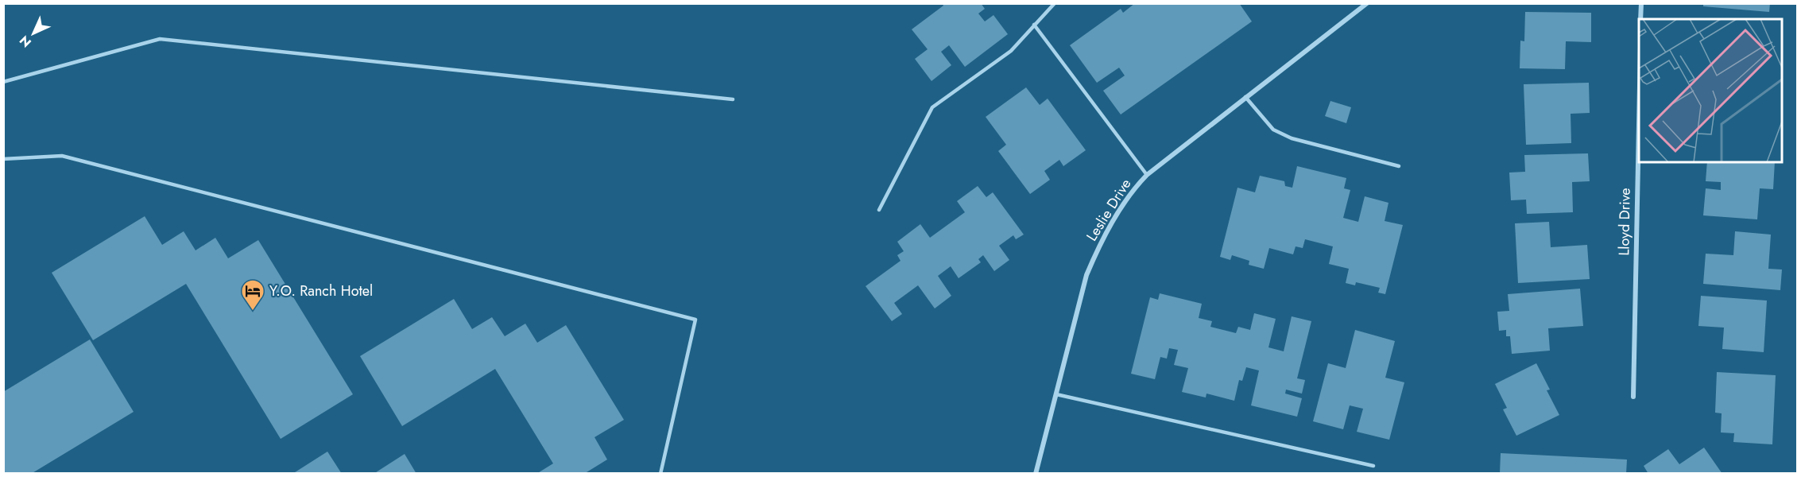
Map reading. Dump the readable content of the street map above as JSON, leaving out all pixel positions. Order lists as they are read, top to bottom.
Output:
{
  "streets": {
    "street": ["Leslie Drive", "Lloyd Drive"]
  },
  "places": {
    "hotel": ["Y.O. Ranch Hotel"]
  },
  "north": "bottom left"
}
